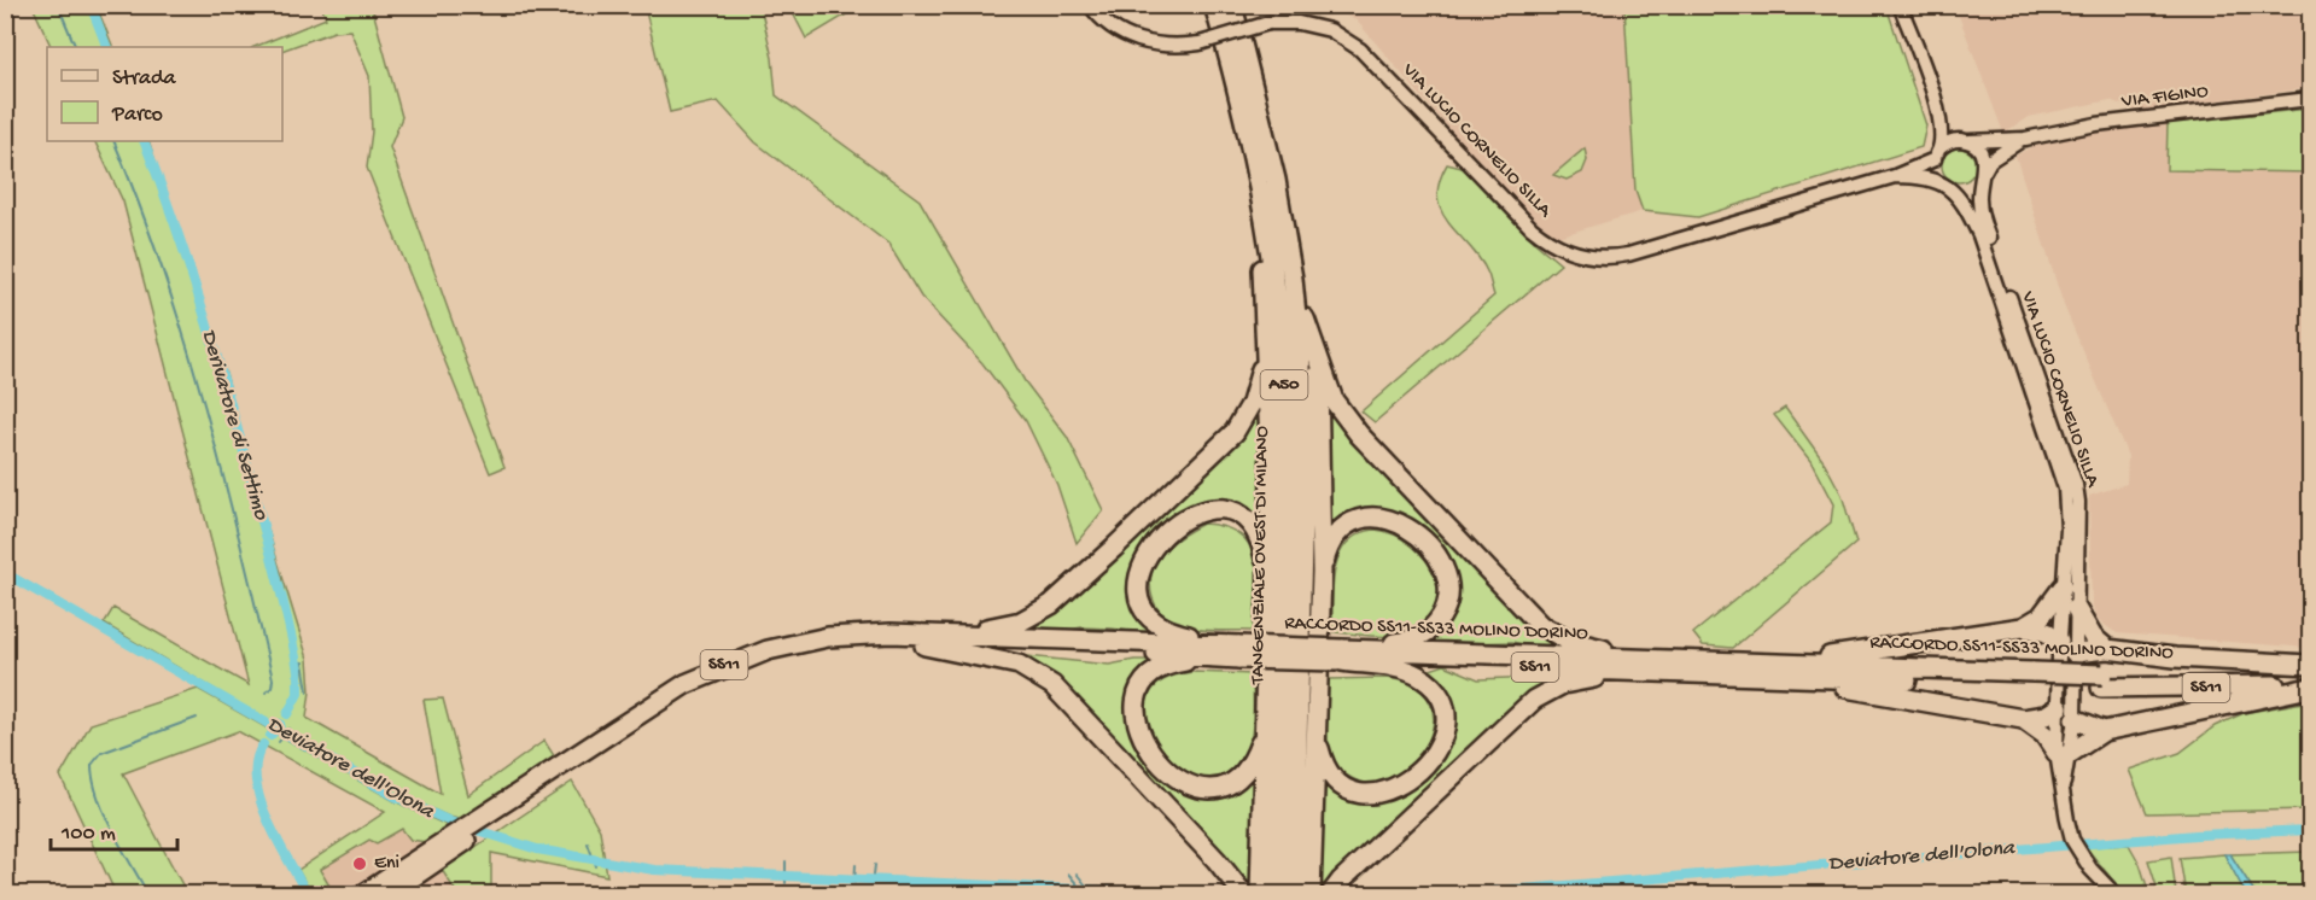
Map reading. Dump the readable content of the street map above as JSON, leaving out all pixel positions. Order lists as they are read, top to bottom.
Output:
{
  "streets": {
    "highway": [
      "A50",
      "TANGENZIALE OVEST DI MILANO",
      "RACCORDO SS11-SS33 MOLINO DORINO",
      "SS11"
    ],
    "street": ["VIA FIGINO", "VIA LUCIO CORNELIO SILLA"]
  },
  "crossings": [
    ["VIA FIGINO", "VIA LUCIO CORNELIO SILLA"],
    ["RACCORDO SS11-SS33 MOLINO DORINO", "SS11"]
  ],
  "water": ["Derivatore di Settimo", "Deviatore dell'Olona"],
  "places": ["Eni"],
  "legend": ["Strada", "Parco"],
  "scale_bar": "100 m"
}
